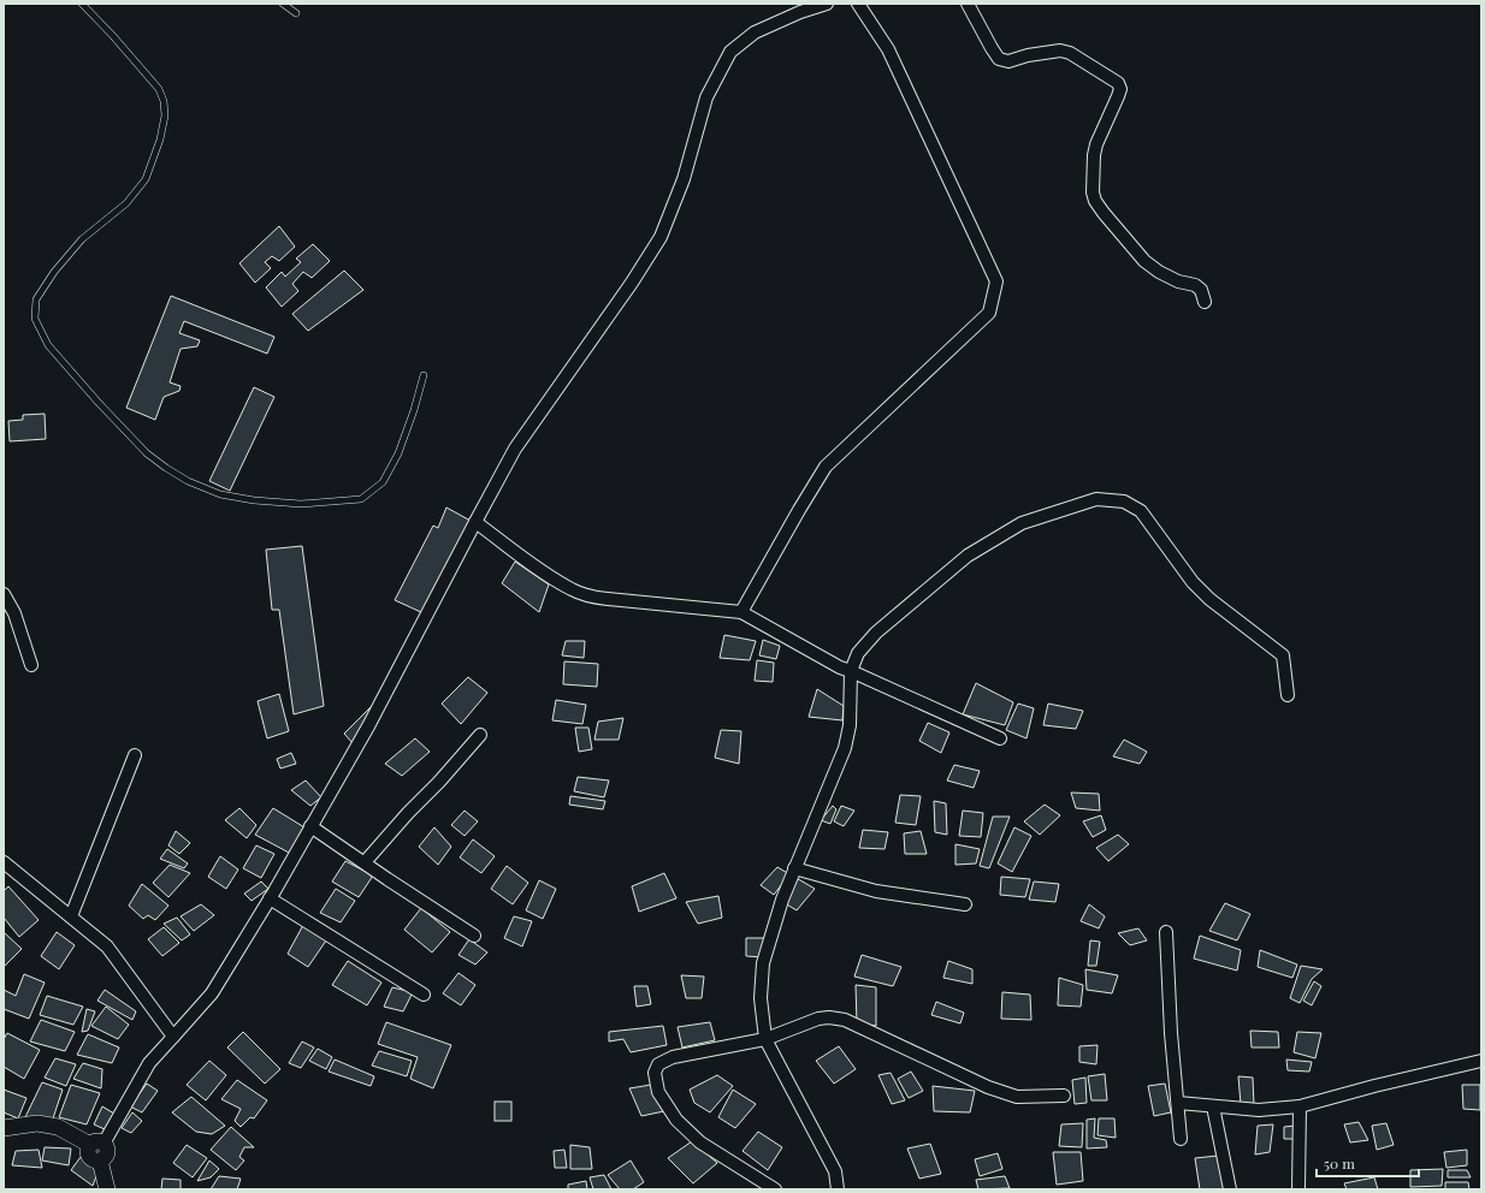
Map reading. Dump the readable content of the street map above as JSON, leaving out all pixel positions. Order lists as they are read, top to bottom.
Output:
{
  "scale_bar": "50 m"
}
